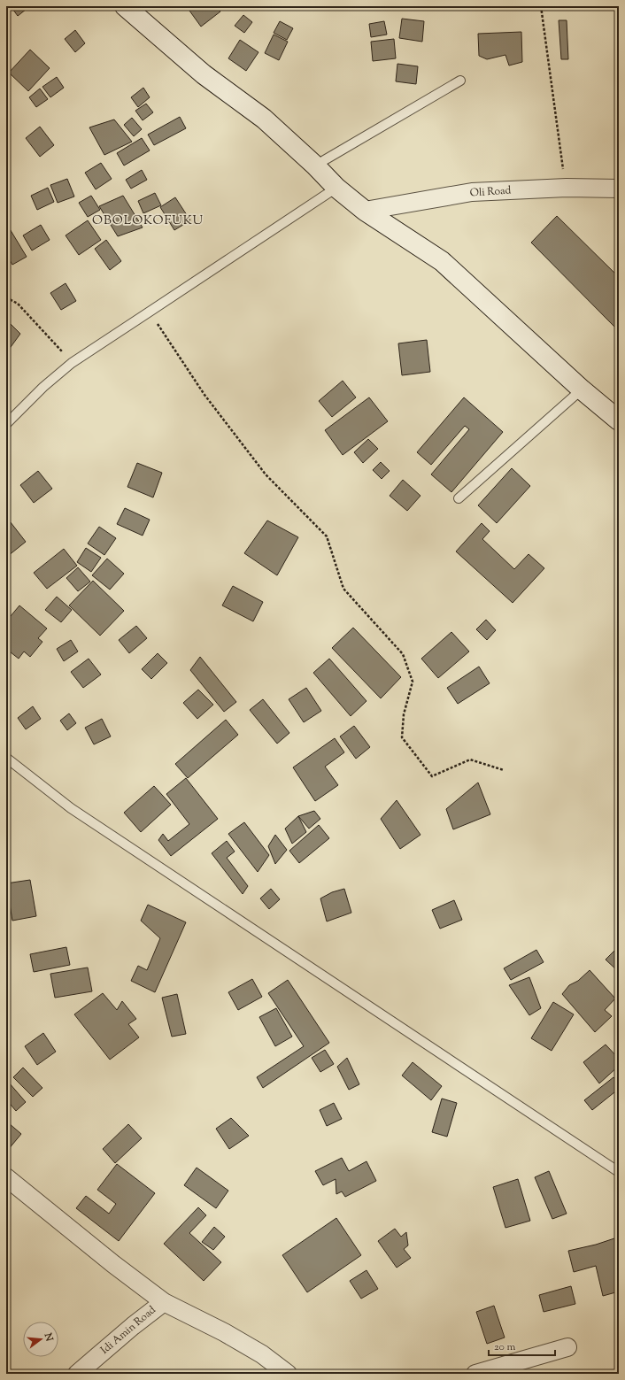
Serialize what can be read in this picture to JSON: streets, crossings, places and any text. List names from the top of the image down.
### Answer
{
  "streets": {
    "street": ["Oli Road", "Idi Amin Road"]
  },
  "districts": ["OBOLOKOFUKU"],
  "scale_bar": "20 m",
  "north": "right"
}
